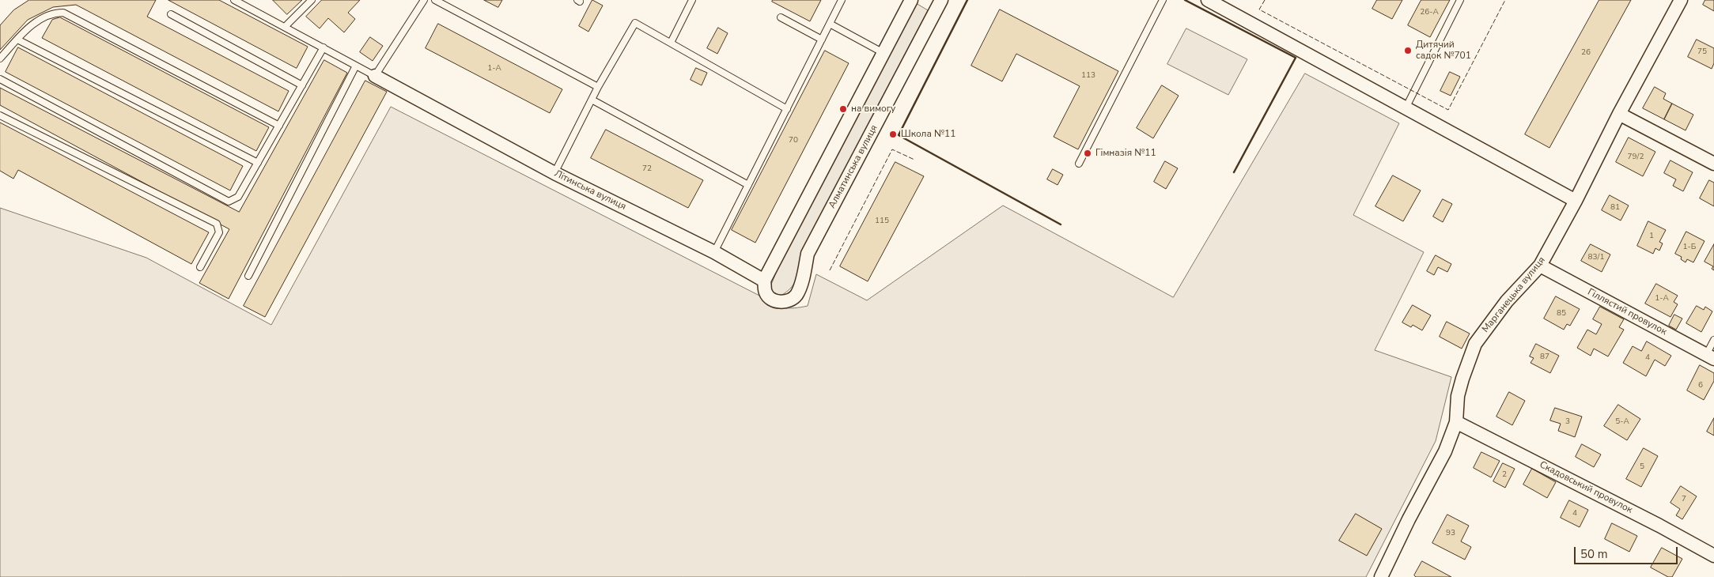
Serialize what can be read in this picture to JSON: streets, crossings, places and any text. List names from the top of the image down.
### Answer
{
  "streets": {
    "street": [
      "Алматинська вулиця",
      "Літинська вулиця",
      "Марганецька вулиця",
      "Гіллястий провулок",
      "Скадовський провулок"
    ]
  },
  "crossings": [
    ["Алматинська вулиця", "Літинська вулиця"],
    ["Марганецька вулиця", "Гіллястий провулок"],
    ["Марганецька вулиця", "Скадовський провулок"]
  ],
  "places": [
    "Дитячий садок №701",
    "на вимогу",
    "Школа №11",
    "Гімназія №11"
  ],
  "house_numbers": [
    "26-А",
    "75",
    "26",
    "1-А",
    "113",
    "70",
    "79/2",
    "72",
    "81",
    "115",
    "1",
    "1-Б",
    "83/1",
    "1-А",
    "85",
    "87",
    "4",
    "6",
    "3",
    "5-А",
    "5",
    "2",
    "7",
    "4",
    "93"
  ],
  "scale_bar": "50 m"
}
